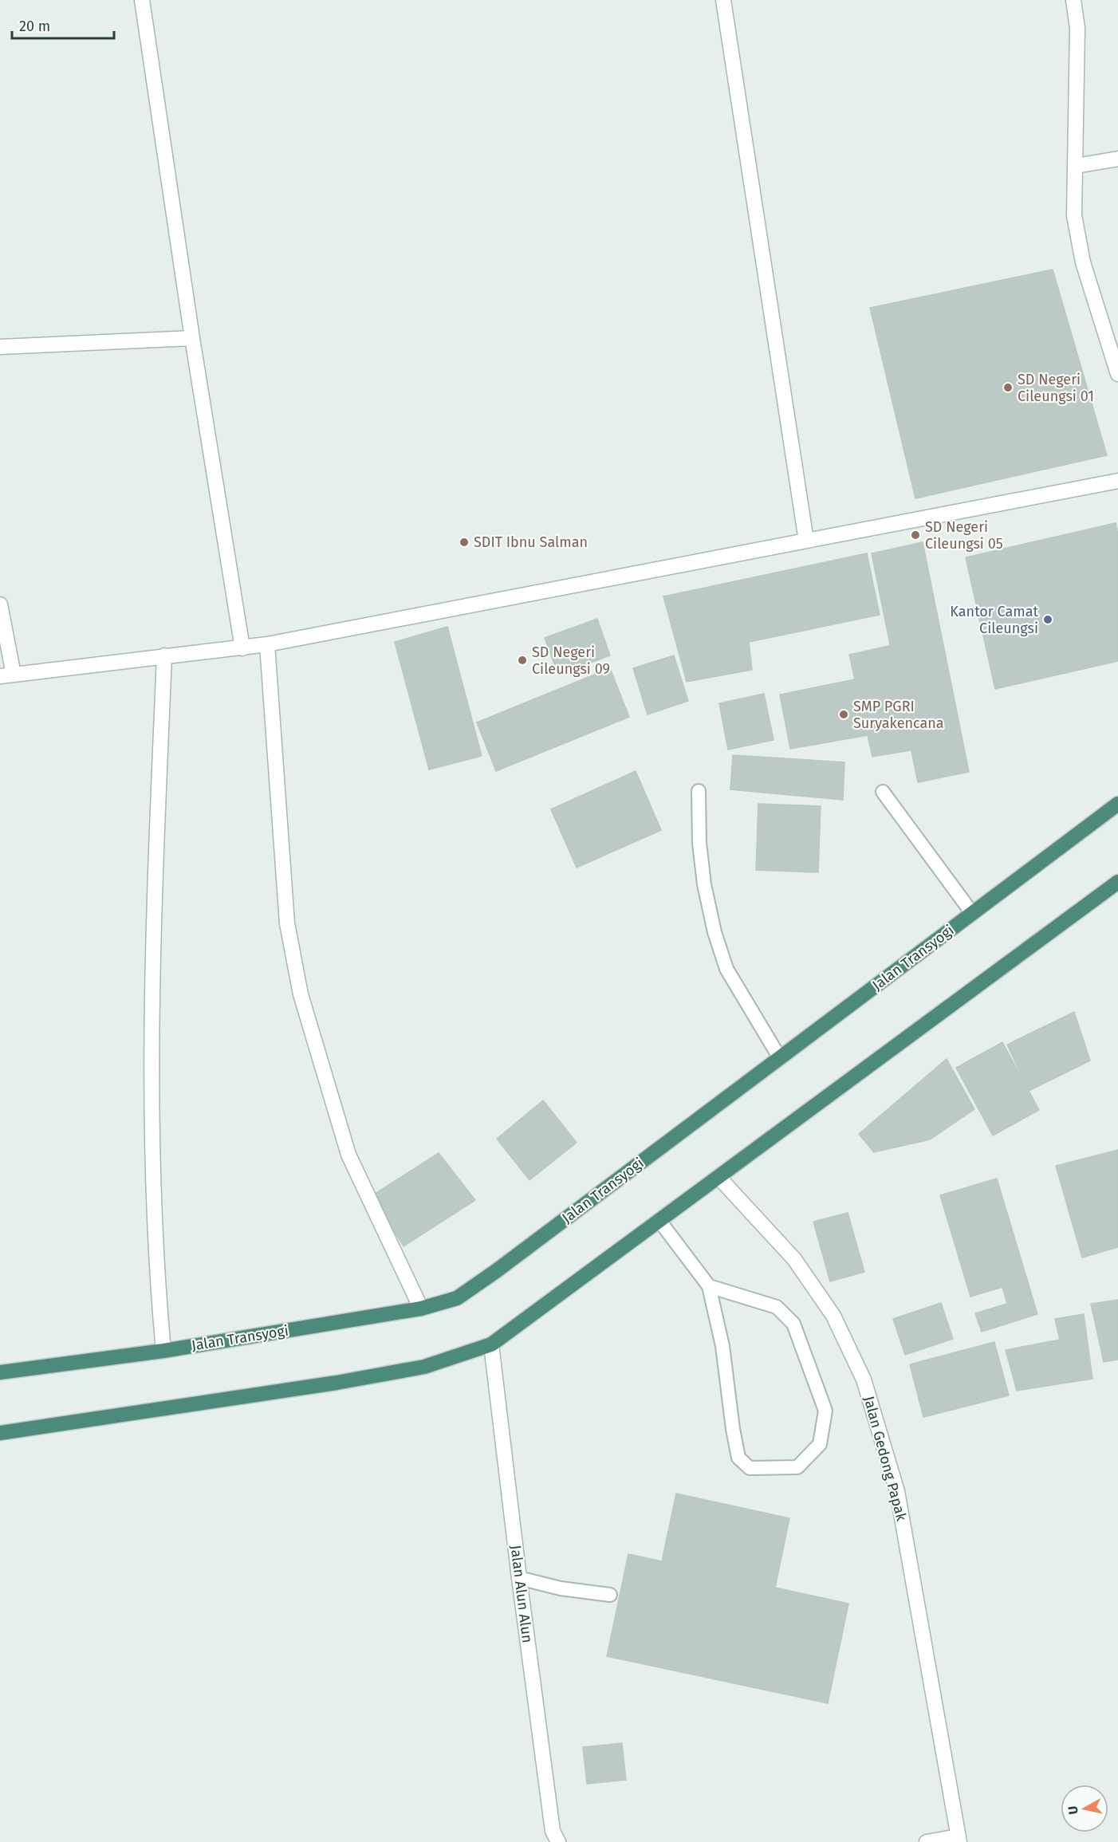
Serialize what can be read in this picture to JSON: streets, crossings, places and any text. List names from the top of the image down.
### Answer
{
  "streets": {
    "highway": ["Jalan Transyogi"],
    "street": ["Jalan Gedong Papak", "Jalan Alun Alun"]
  },
  "places": [
    "SD Negeri Cileungsi 01",
    "SD Negeri Cileungsi 05",
    "SDIT Ibnu Salman",
    "Kantor Camat Cileungsi",
    "SD Negeri Cileungsi 09",
    "SMP PGRI Suryakencana"
  ],
  "scale_bar": "20 m",
  "north": "left"
}
